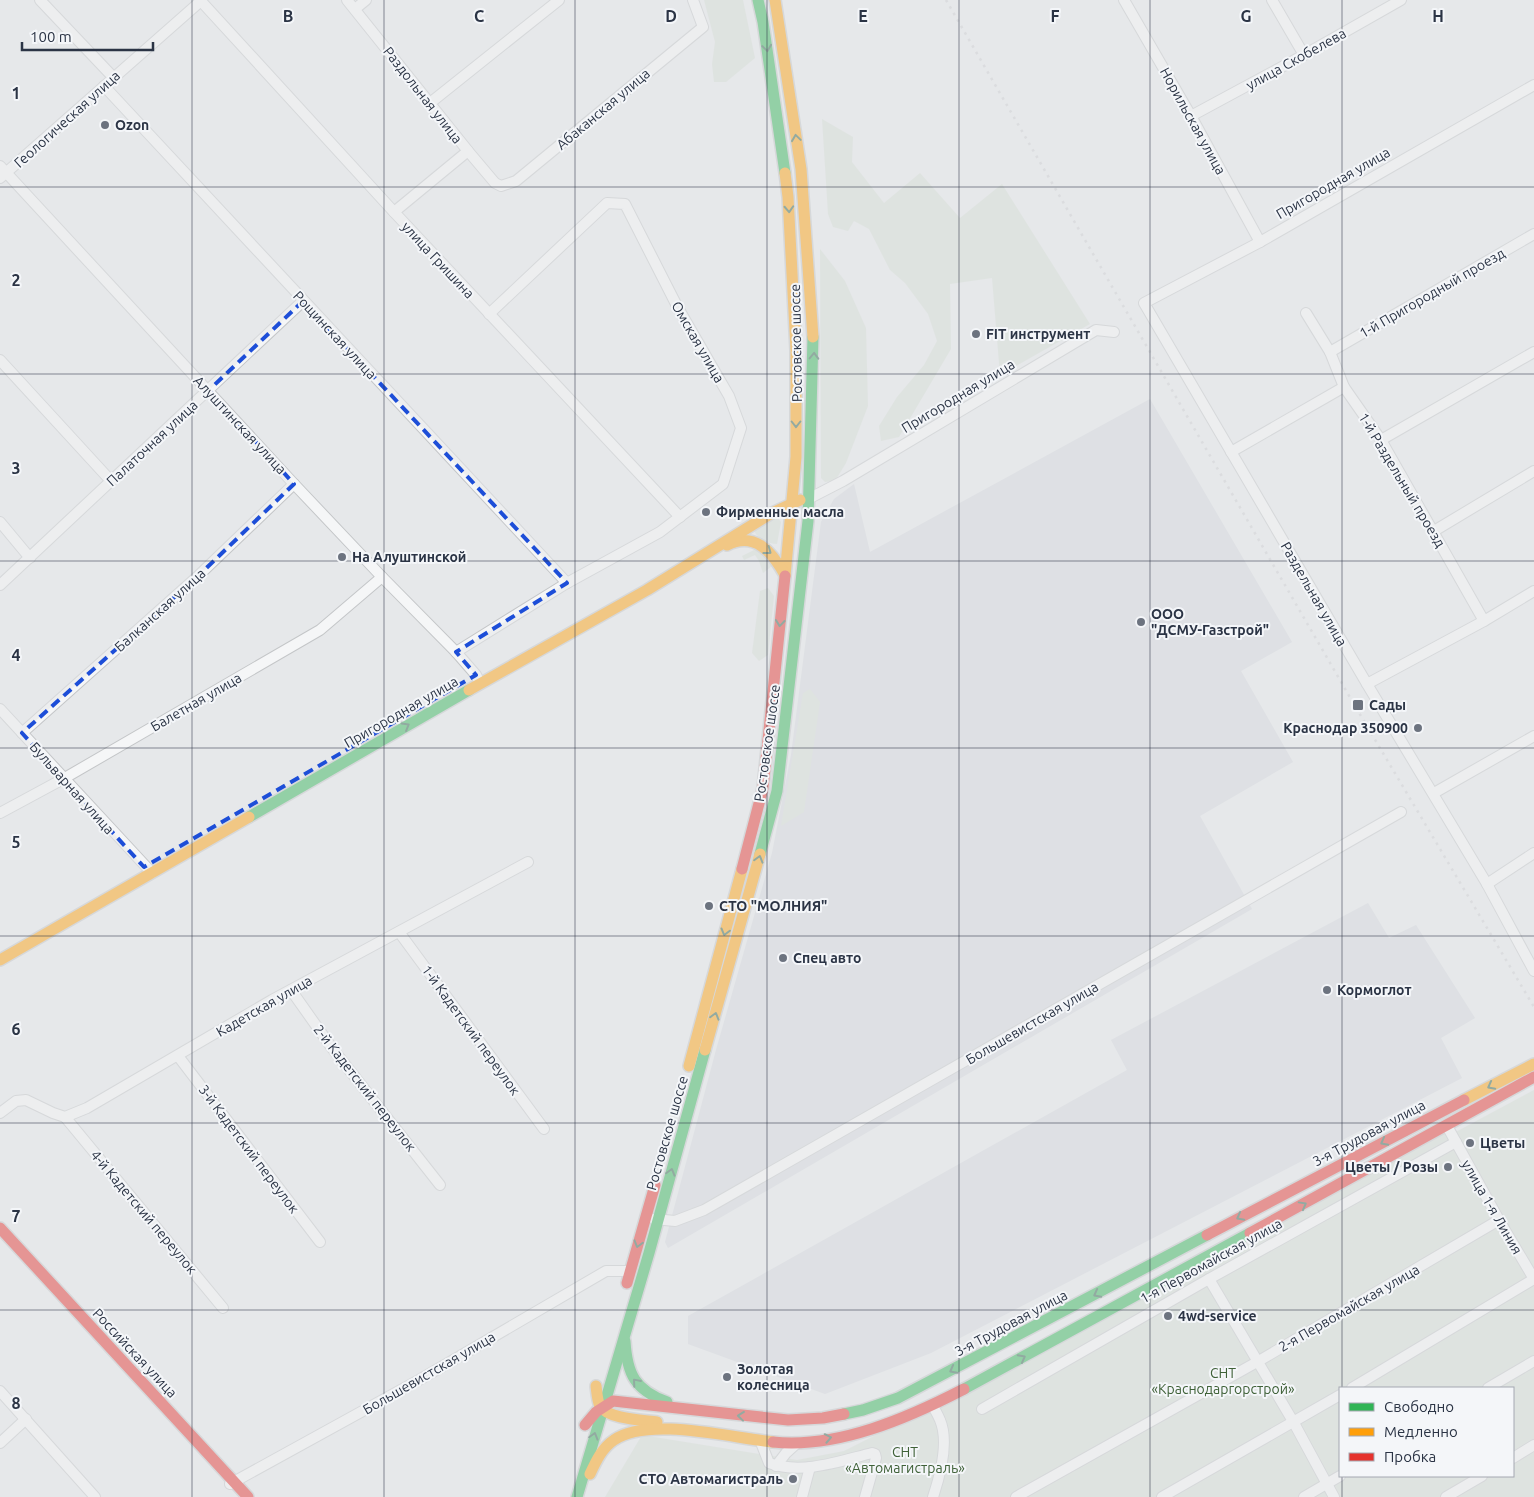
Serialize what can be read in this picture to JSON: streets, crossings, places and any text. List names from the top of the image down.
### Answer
{
  "streets": {
    "main road": [
      "Пригородная улица",
      "Ростовское шоссе",
      "3-я Трудовая улица",
      "1-я Первомайская улица",
      "Российская улица"
    ],
    "street": [
      "улица Скобелева",
      "Раздольная улица",
      "Абаканская улица",
      "Геологическая улица",
      "Норильская улица",
      "улица Гришина",
      "1-й Пригородный проезд",
      "Рощинская улица",
      "Омская улица",
      "Алуштинская улица",
      "Палаточная улица",
      "1-й Раздельный проезд",
      "Раздельная улица",
      "Балканская улица",
      "Балетная улица",
      "Бульварная улица",
      "Кадетская улица",
      "Большевистская улица",
      "1-й Кадетский переулок",
      "2-й Кадетский переулок",
      "3-й Кадетский переулок",
      "улица 1-я Линия",
      "4-й Кадетский переулок",
      "2-я Первомайская улица"
    ]
  },
  "crossings": [
    ["улица Скобелева", "Норильская улица"],
    ["Раздольная улица", "Абаканская улица"],
    ["Геологическая улица", "улица Гришина"],
    ["Геологическая улица", "Рощинская улица"],
    ["Геологическая улица", "Алуштинская улица"],
    ["Норильская улица", "Пригородная улица"],
    ["Пригородная улица", "улица Гришина"],
    ["Пригородная улица", "Рощинская улица"],
    ["Пригородная улица", "Омская улица"],
    ["Пригородная улица", "Ростовское шоссе"],
    ["Пригородная улица", "Алуштинская улица"],
    ["Пригородная улица", "Раздельная улица"],
    ["Пригородная улица", "Бульварная улица"],
    ["улица Гришина", "Омская улица"],
    ["1-й Пригородный проезд", "1-й Раздельный проезд"],
    ["Рощинская улица", "Палаточная улица"],
    ["Ростовское шоссе", "Большевистская улица"],
    ["Ростовское шоссе", "3-я Трудовая улица"],
    ["Алуштинская улица", "Палаточная улица"],
    ["Алуштинская улица", "Балканская улица"],
    ["Алуштинская улица", "Балетная улица"],
    ["Балканская улица", "Бульварная улица"],
    ["Балетная улица", "Бульварная улица"],
    ["Кадетская улица", "1-й Кадетский переулок"],
    ["Кадетская улица", "2-й Кадетский переулок"],
    ["Кадетская улица", "3-й Кадетский переулок"],
    ["Кадетская улица", "4-й Кадетский переулок"],
    ["Большевистская улица", "Российская улица"],
    ["улица 1-я Линия", "1-я Первомайская улица"],
    ["улица 1-я Линия", "2-я Первомайская улица"]
  ],
  "parks": ["СНТ «Краснодаргорстрой»", "СНТ «Автомагистраль»"],
  "places": {
    "other": [
      "Ozon",
      "FIT инструмент",
      "Фирменные масла",
      "На Алуштинской",
      "ООО \"ДСМУ-Газстрой\"",
      "Краснодар 350900",
      "СТО \"МОЛНИЯ\"",
      "Спец авто",
      "Кормоглот",
      "Цветы",
      "Цветы / Розы",
      "4wd-service",
      "Золотая колесница",
      "СТО Автомагистраль"
    ],
    "transit": ["Сады"]
  },
  "legend": ["Свободно", "Медленно", "Пробка"],
  "scale_bar": "100 m",
  "grid": {
    "columns": [
      "B",
      "C",
      "D",
      "E",
      "F",
      "G",
      "H"
    ],
    "rows": [
      "1",
      "2",
      "3",
      "4",
      "5",
      "6",
      "7",
      "8"
    ]
  }
}
